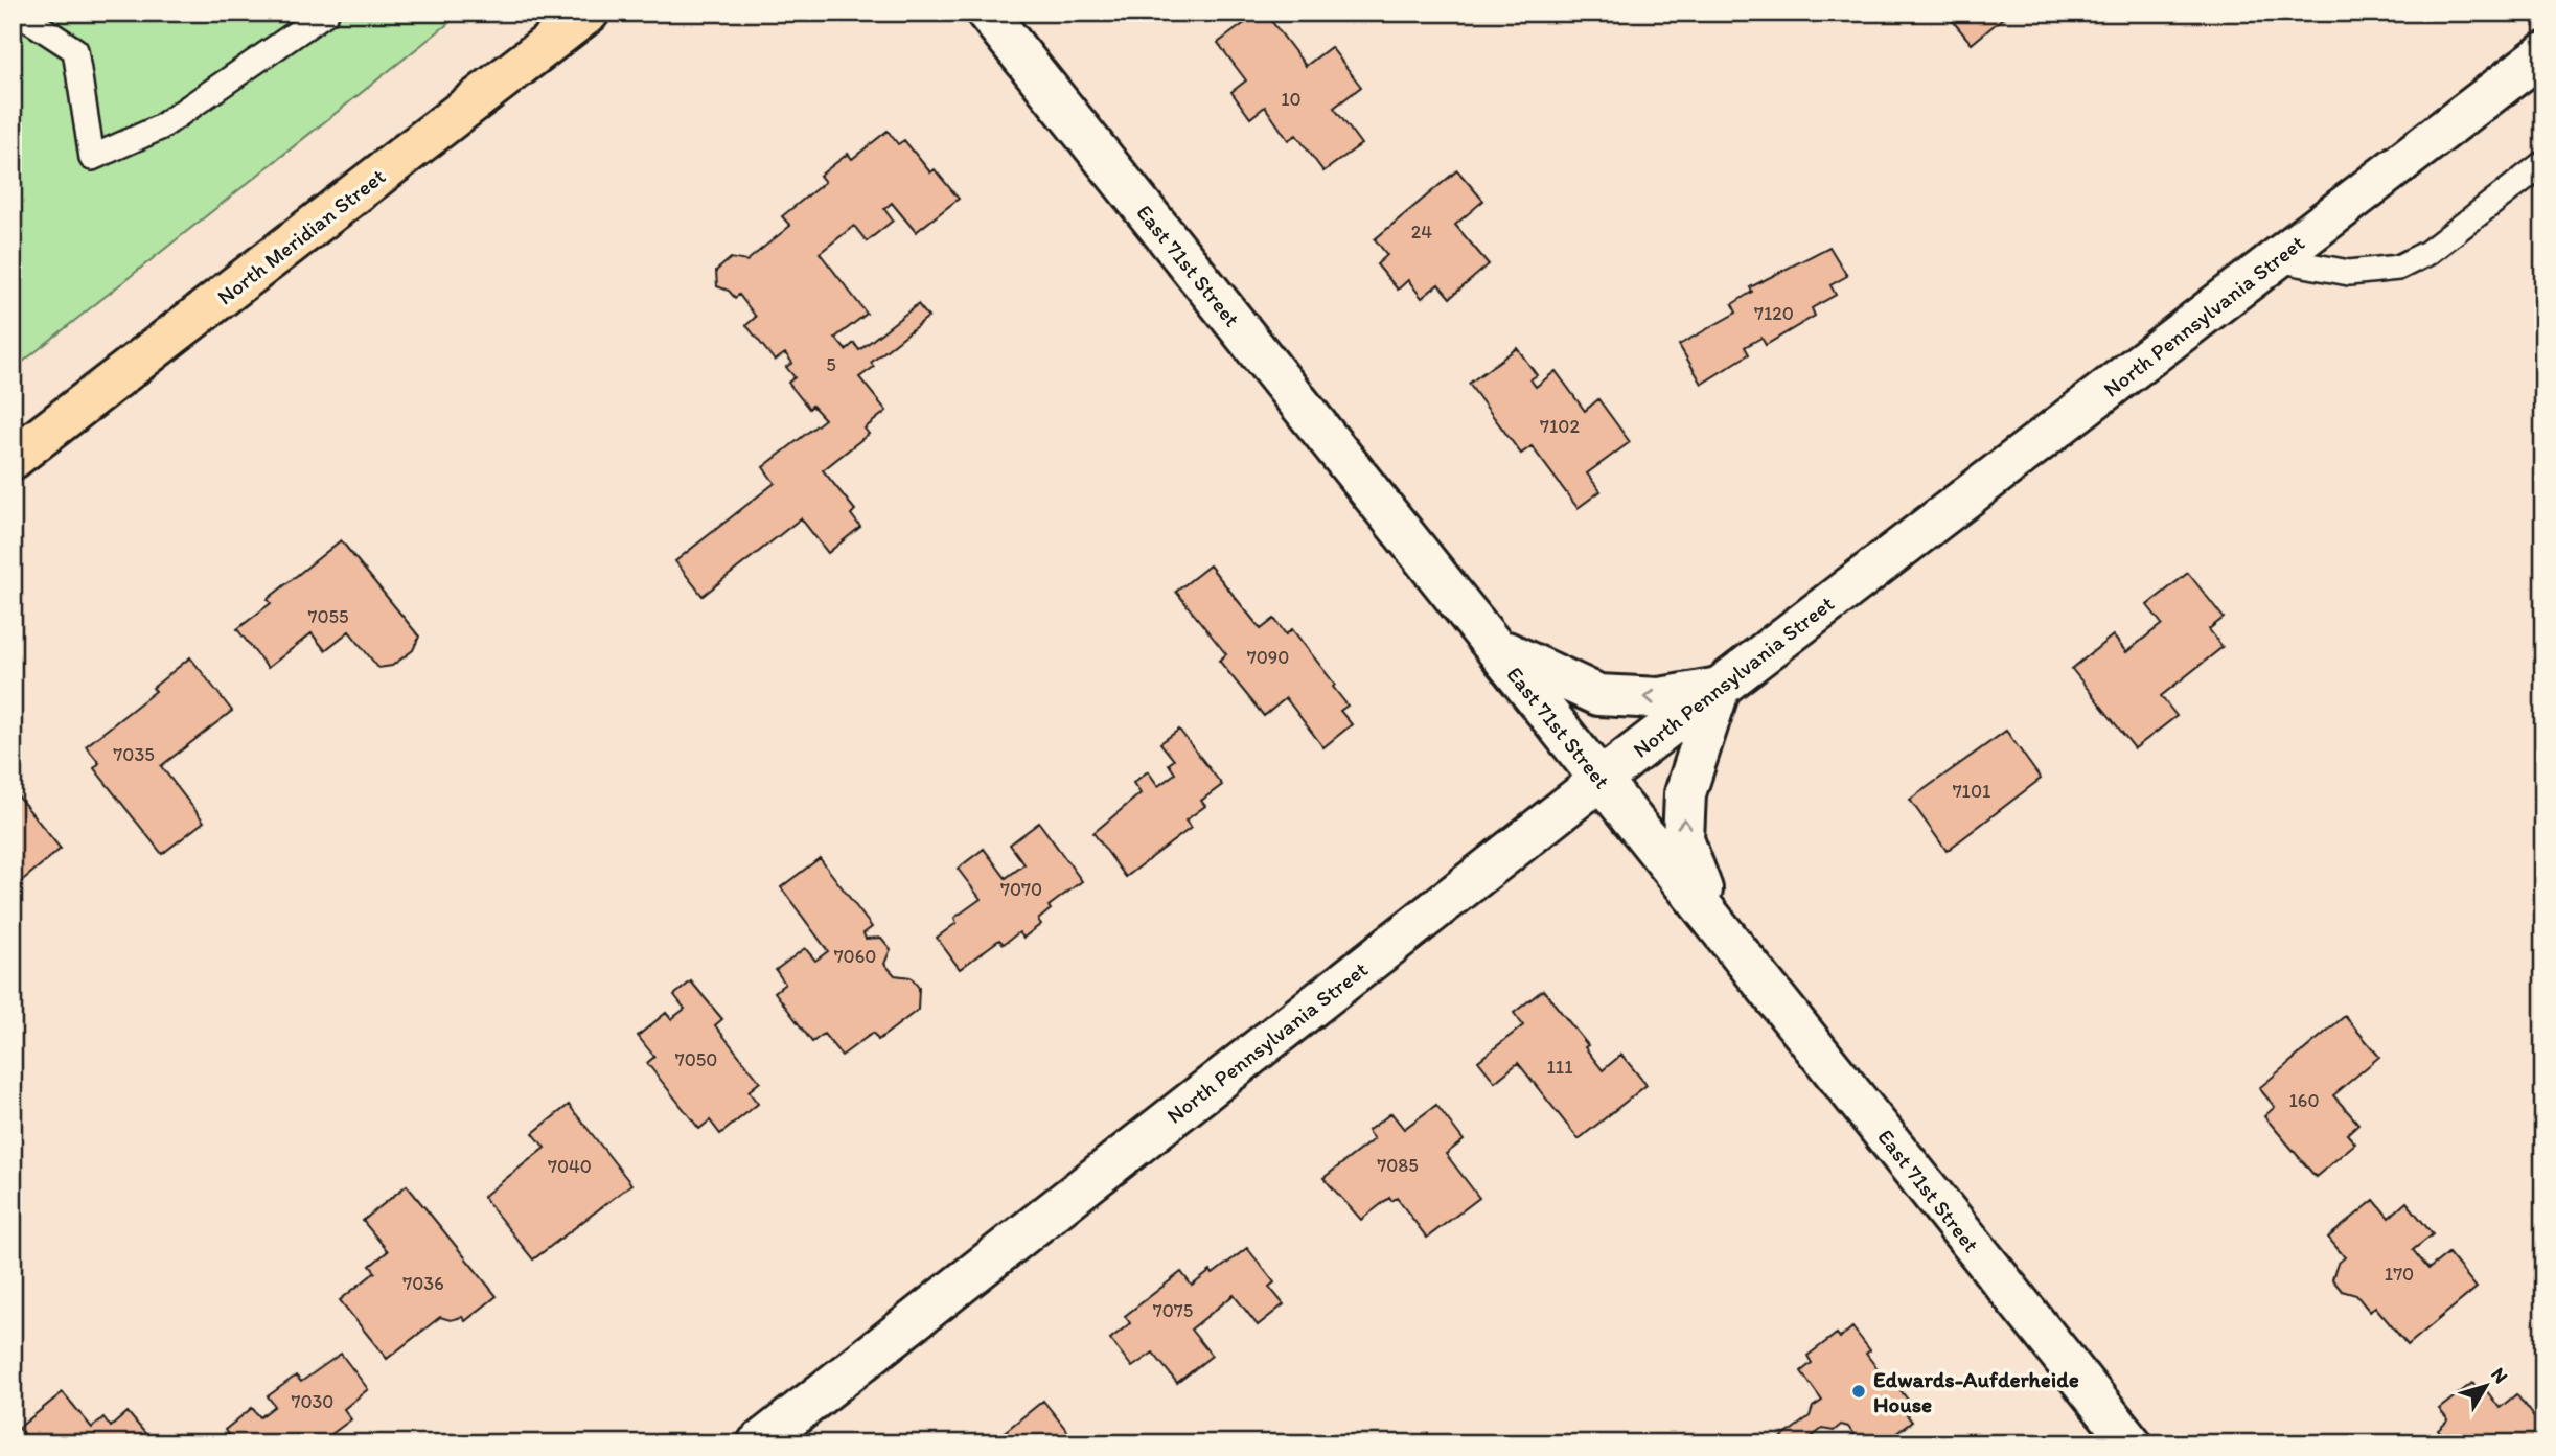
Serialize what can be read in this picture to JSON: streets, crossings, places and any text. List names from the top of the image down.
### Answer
{
  "streets": {
    "main road": ["North Meridian Street", "East 71st Street", "North Pennsylvania Street"]
  },
  "crossings": [
    ["East 71st Street", "North Pennsylvania Street"]
  ],
  "places": ["Edwards-Aufderheide House"],
  "house_numbers": [
    "10",
    "24",
    "7120",
    "5",
    "7102",
    "7055",
    "7090",
    "7035",
    "7101",
    "7070",
    "7060",
    "7050",
    "111",
    "160",
    "7085",
    "7040",
    "170",
    "7036",
    "7075",
    "7030"
  ],
  "north": "top right"
}
